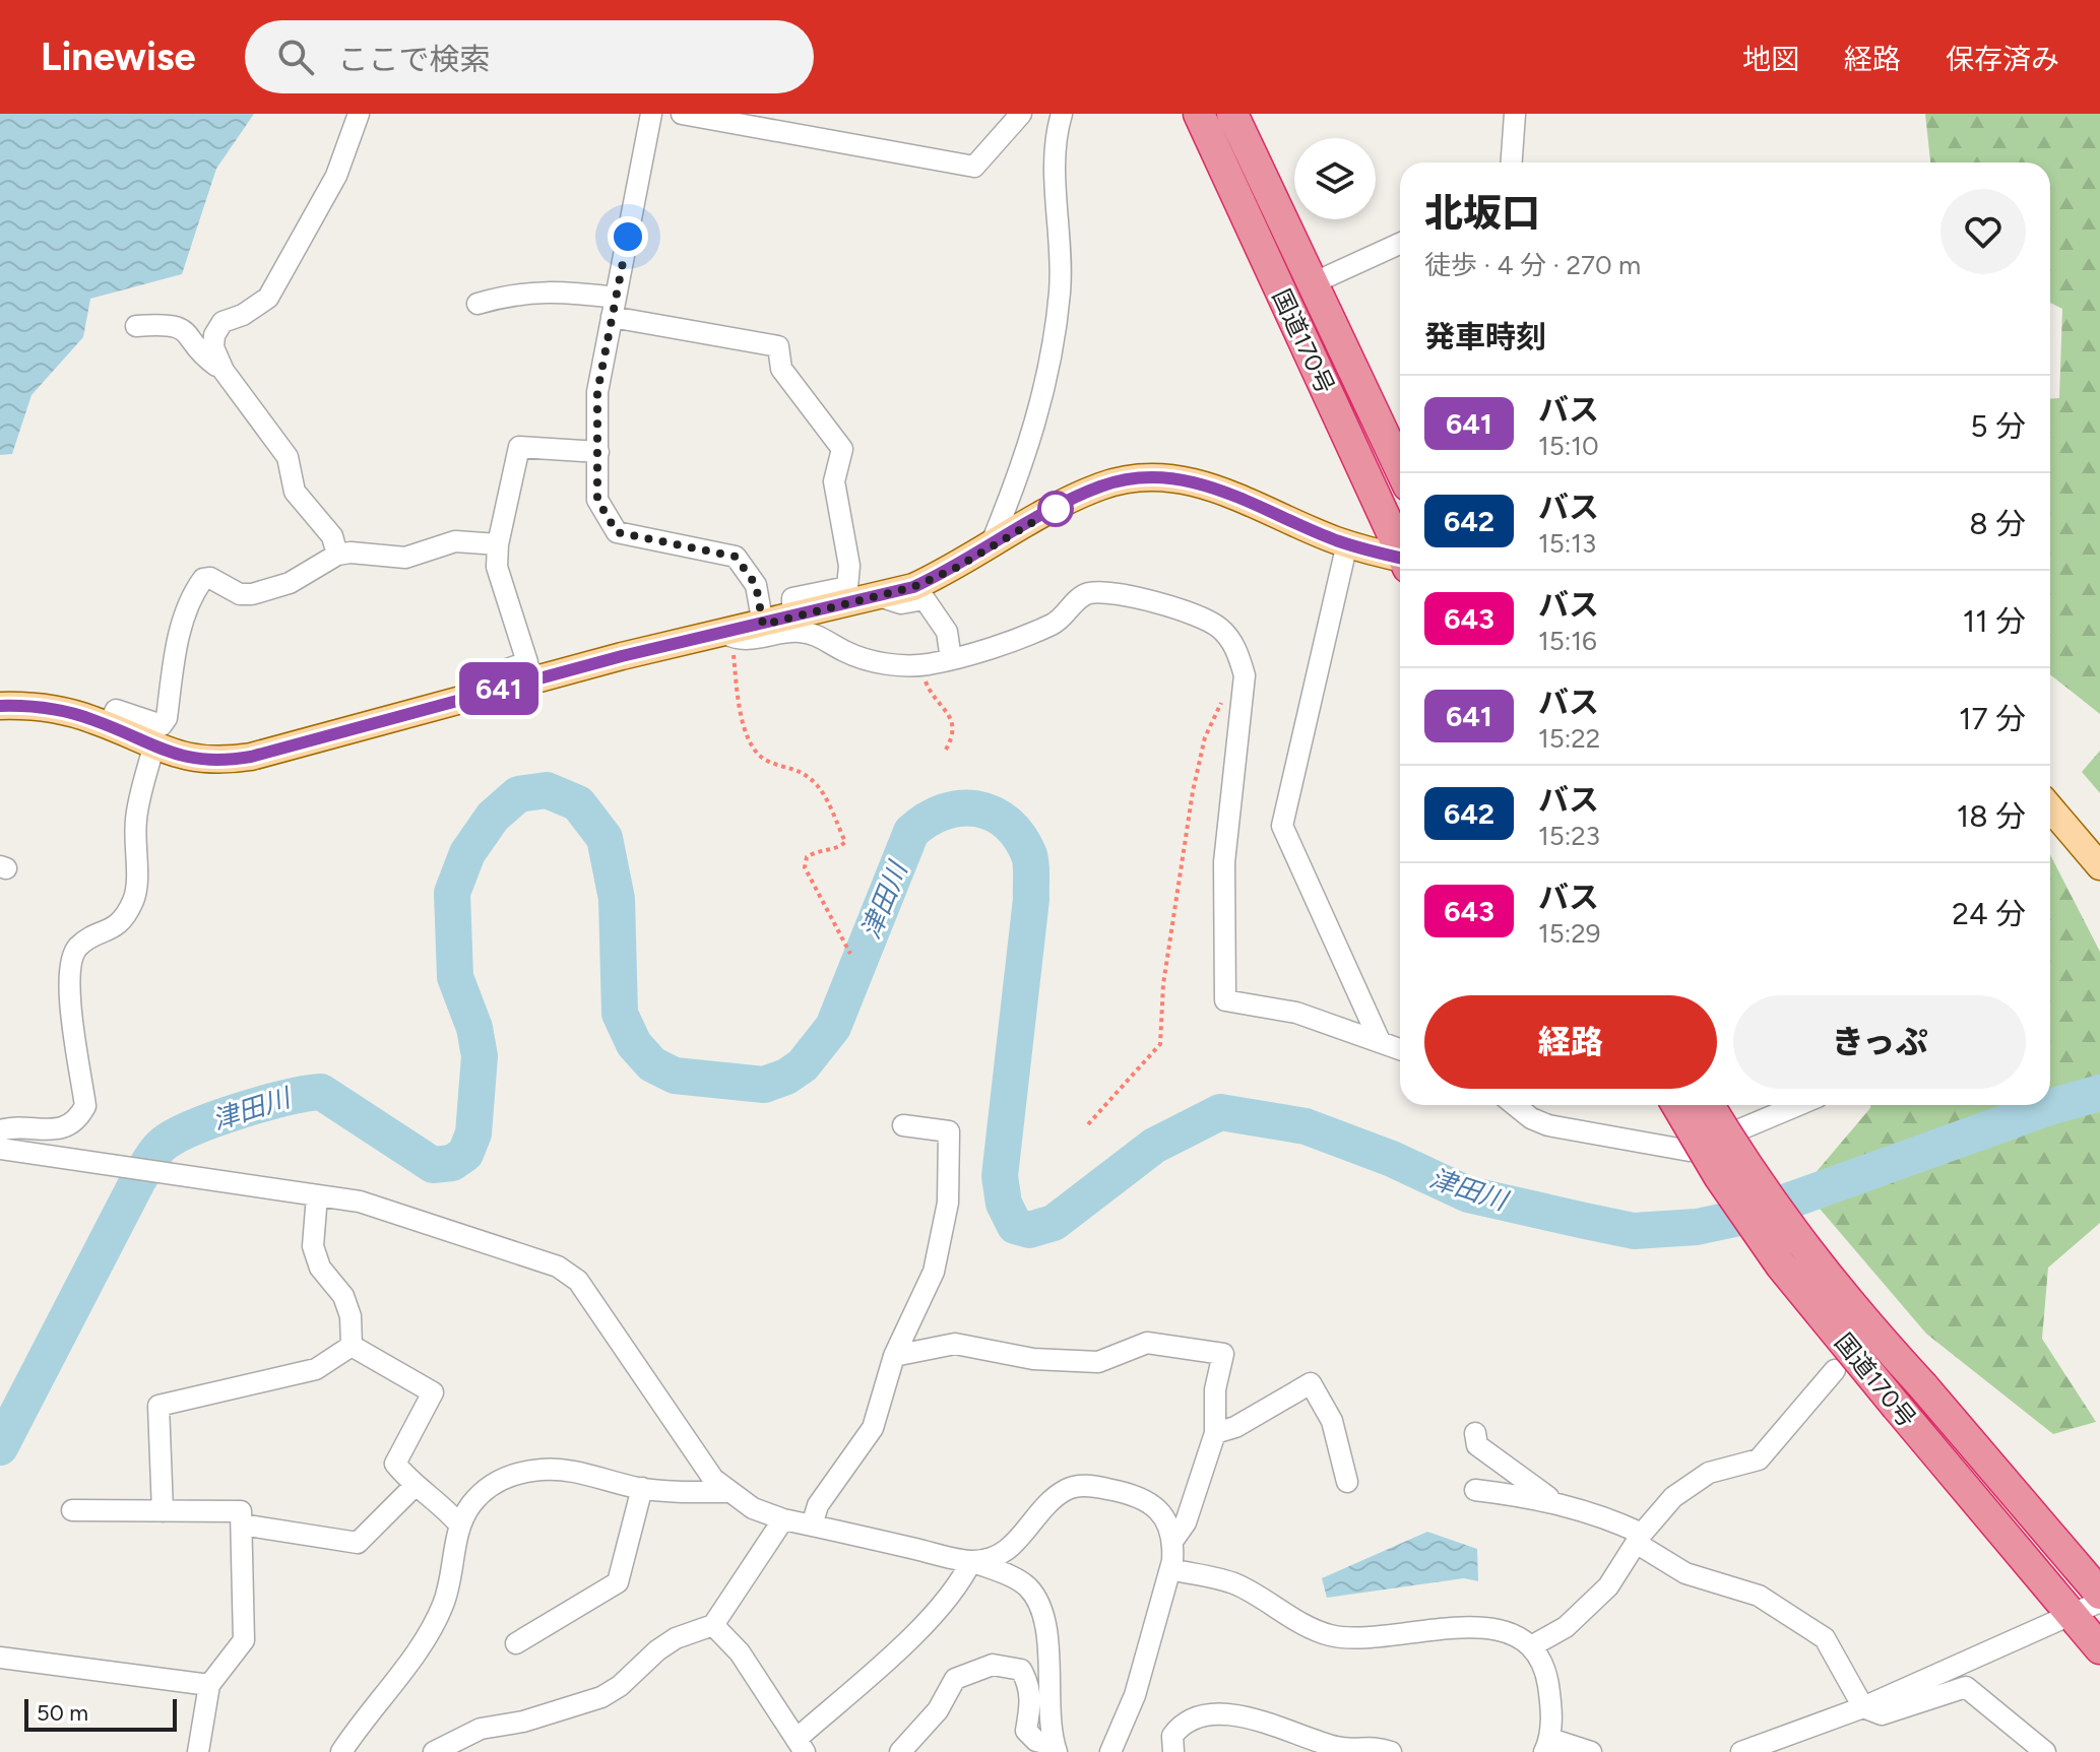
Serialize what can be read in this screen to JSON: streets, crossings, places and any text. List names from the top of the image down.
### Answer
{
  "streets": {
    "highway": ["国道170号"]
  },
  "water": ["津田川"],
  "lines": ["bus line 641"],
  "scale_bar": "50 m",
  "page": {
    "header": "Linewise",
    "search": "ここで検索",
    "nav": ["地図", "経路", "保存済み"],
    "on_map": "641",
    "heading": [
      ["北坂口", "徒歩 · 4 分 · 270 m"],
      "発車時刻"
    ],
    "list": [
      {
        "mark": "641",
        "name": "バス",
        "note": "15:10",
        "value": "5 分"
      },
      {
        "mark": "642",
        "name": "バス",
        "note": "15:13",
        "value": "8 分"
      },
      {
        "mark": "643",
        "name": "バス",
        "note": "15:16",
        "value": "11 分"
      },
      {
        "mark": "641",
        "name": "バス",
        "note": "15:22",
        "value": "17 分"
      },
      {
        "mark": "642",
        "name": "バス",
        "note": "15:23",
        "value": "18 分"
      },
      {
        "mark": "643",
        "name": "バス",
        "note": "15:29",
        "value": "24 分"
      }
    ],
    "buttons": ["経路", "きっぷ"],
    "scale": "50 m"
  }
}
